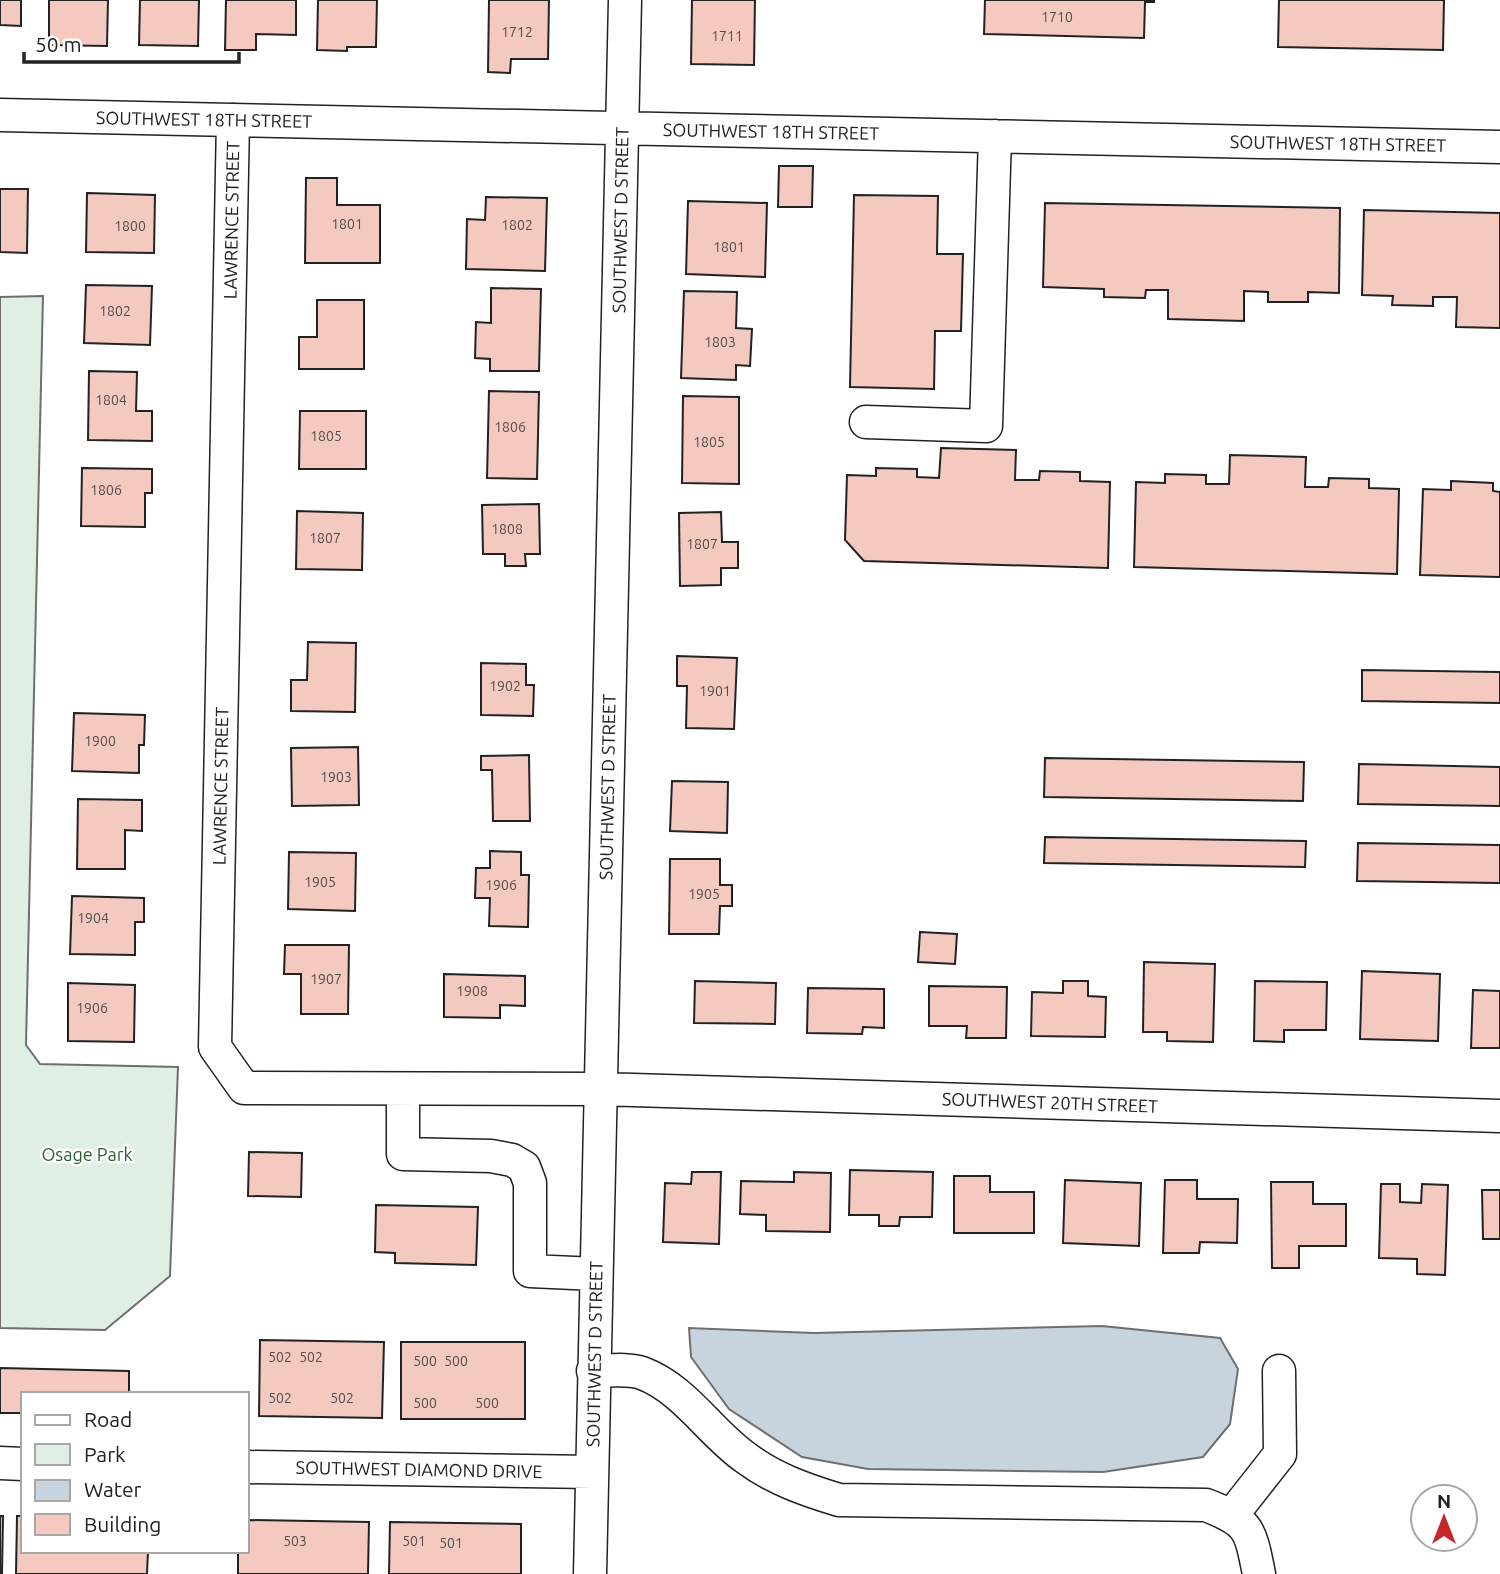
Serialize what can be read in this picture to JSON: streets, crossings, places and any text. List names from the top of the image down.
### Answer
{
  "streets": {
    "street": [
      "SOUTHWEST 18TH STREET",
      "LAWRENCE STREET",
      "SOUTHWEST D STREET",
      "SOUTHWEST 20TH STREET",
      "SOUTHWEST DIAMOND DRIVE"
    ]
  },
  "crossings": [
    ["SOUTHWEST 18TH STREET", "LAWRENCE STREET"],
    ["SOUTHWEST 18TH STREET", "SOUTHWEST D STREET"],
    ["LAWRENCE STREET", "SOUTHWEST D STREET"],
    ["LAWRENCE STREET", "SOUTHWEST 20TH STREET"],
    ["SOUTHWEST D STREET", "SOUTHWEST 20TH STREET"],
    ["SOUTHWEST D STREET", "SOUTHWEST DIAMOND DRIVE"]
  ],
  "parks": ["Osage Park"],
  "house_numbers": [
    "1710",
    "1712",
    "1711",
    "1801",
    "1802",
    "1800",
    "1801",
    "1802",
    "1803",
    "1804",
    "1806",
    "1805",
    "1805",
    "1806",
    "1808",
    "1807",
    "1807",
    "1902",
    "1901",
    "1900",
    "1903",
    "1905",
    "1906",
    "1905",
    "1904",
    "1907",
    "1908",
    "1906",
    "502",
    "502",
    "500",
    "500",
    "502",
    "502",
    "500",
    "500",
    "503",
    "501",
    "501"
  ],
  "legend": [
    "Road",
    "Park",
    "Water",
    "Building"
  ],
  "scale_bar": "50 m",
  "north": "top"
}
